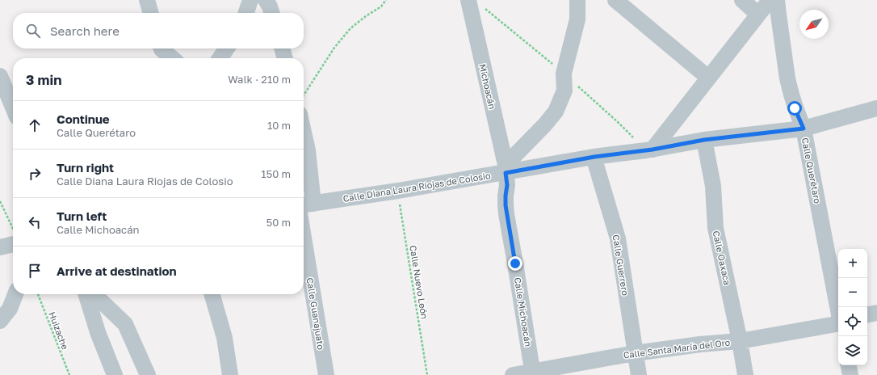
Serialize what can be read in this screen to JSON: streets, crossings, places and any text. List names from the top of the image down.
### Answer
{
  "streets": {
    "street": [
      "Michoacán",
      "Calle Querétaro",
      "Calle Diana Laura Riojas de Colosio",
      "Calle Oaxaca",
      "Calle Guerrero",
      "Calle Michoacán",
      "Calle Guanajuato",
      "Calle Santa María del Oro"
    ],
    "path": ["Calle Nuevo León", "Huizache"]
  },
  "crossings": [
    ["Michoacán", "Calle Diana Laura Riojas de Colosio"],
    ["Michoacán", "Calle Michoacán"],
    ["Calle Querétaro", "Calle Diana Laura Riojas de Colosio"],
    ["Calle Diana Laura Riojas de Colosio", "Calle Oaxaca"],
    ["Calle Diana Laura Riojas de Colosio", "Calle Guerrero"],
    ["Calle Diana Laura Riojas de Colosio", "Calle Nuevo León"],
    ["Calle Diana Laura Riojas de Colosio", "Calle Michoacán"],
    ["Calle Oaxaca", "Calle Santa María del Oro"],
    ["Calle Guerrero", "Calle Santa María del Oro"],
    ["Calle Michoacán", "Calle Santa María del Oro"]
  ],
  "north": "bottom left",
  "page": {
    "search": "Search here",
    "heading": ["3 min", "Walk · 210 m"],
    "list": [
      ["Continue", "Calle Querétaro", "10 m"],
      ["Turn right", "Calle Diana Laura Riojas de Colosio", "150 m"],
      ["Turn left", "Calle Michoacán", "50 m"],
      "Arrive at destination"
    ],
    "map_buttons": ["+", "−"]
  }
}
